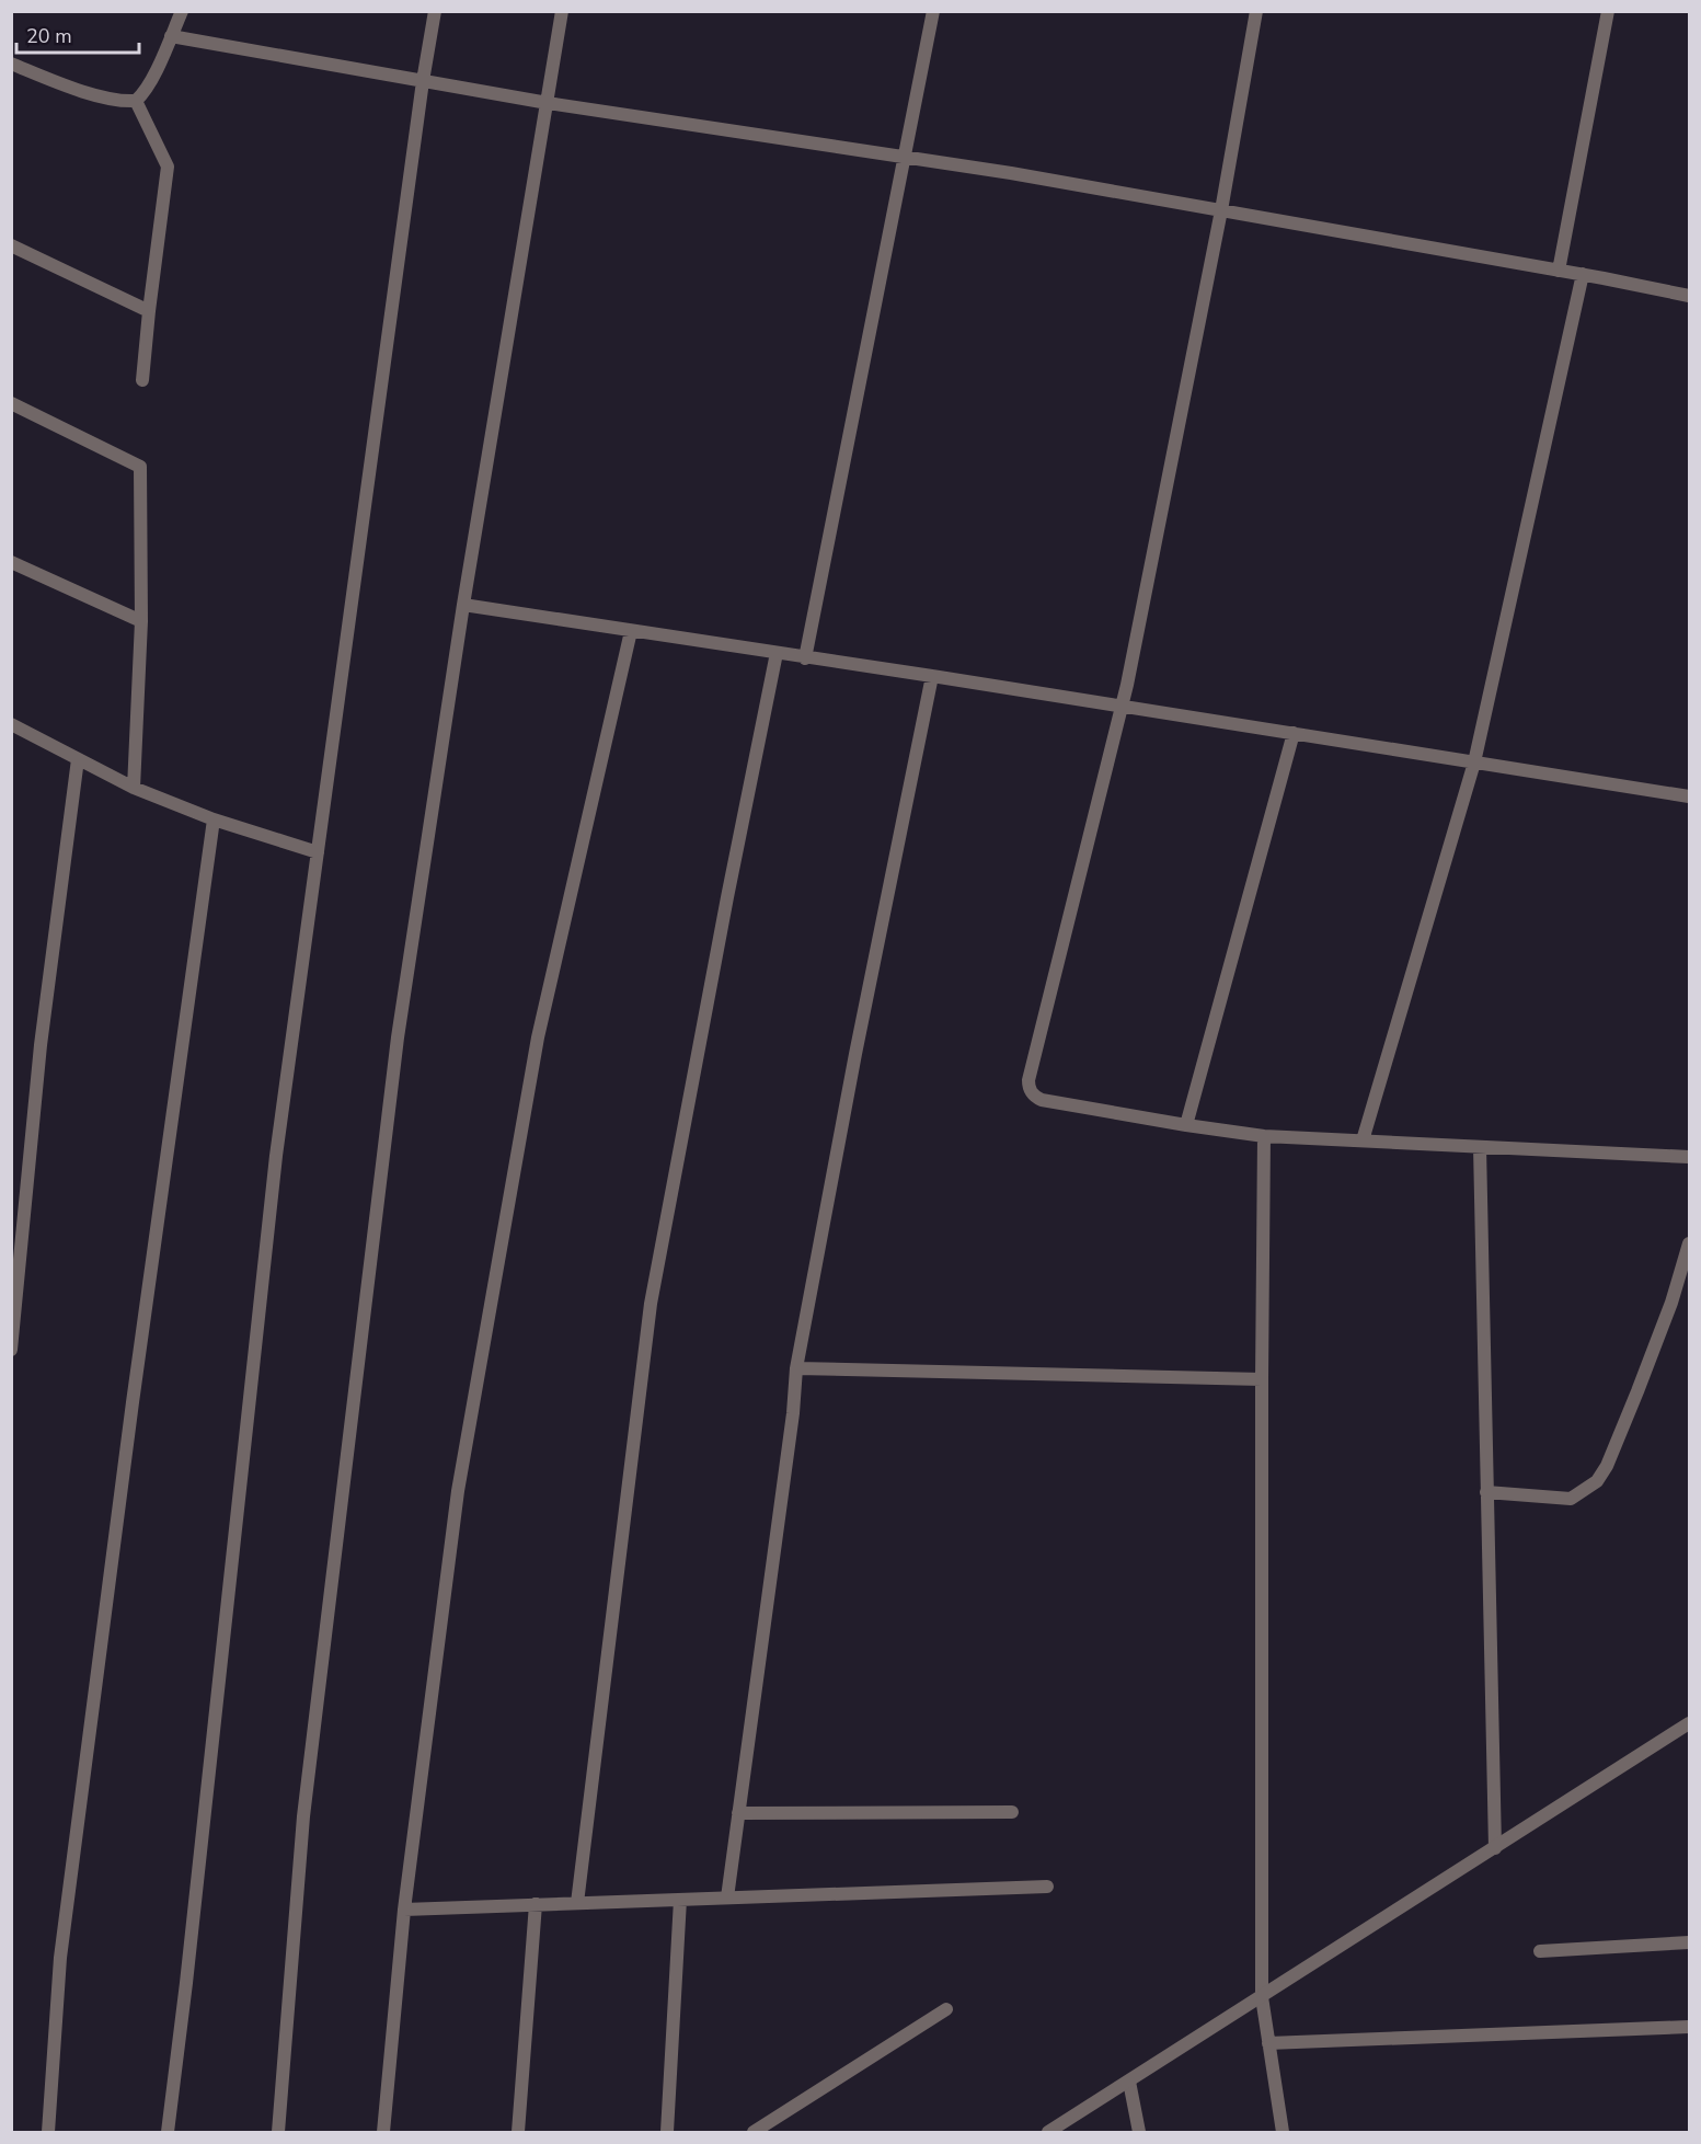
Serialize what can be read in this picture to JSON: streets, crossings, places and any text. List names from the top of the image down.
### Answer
{
  "scale_bar": "20 m"
}
